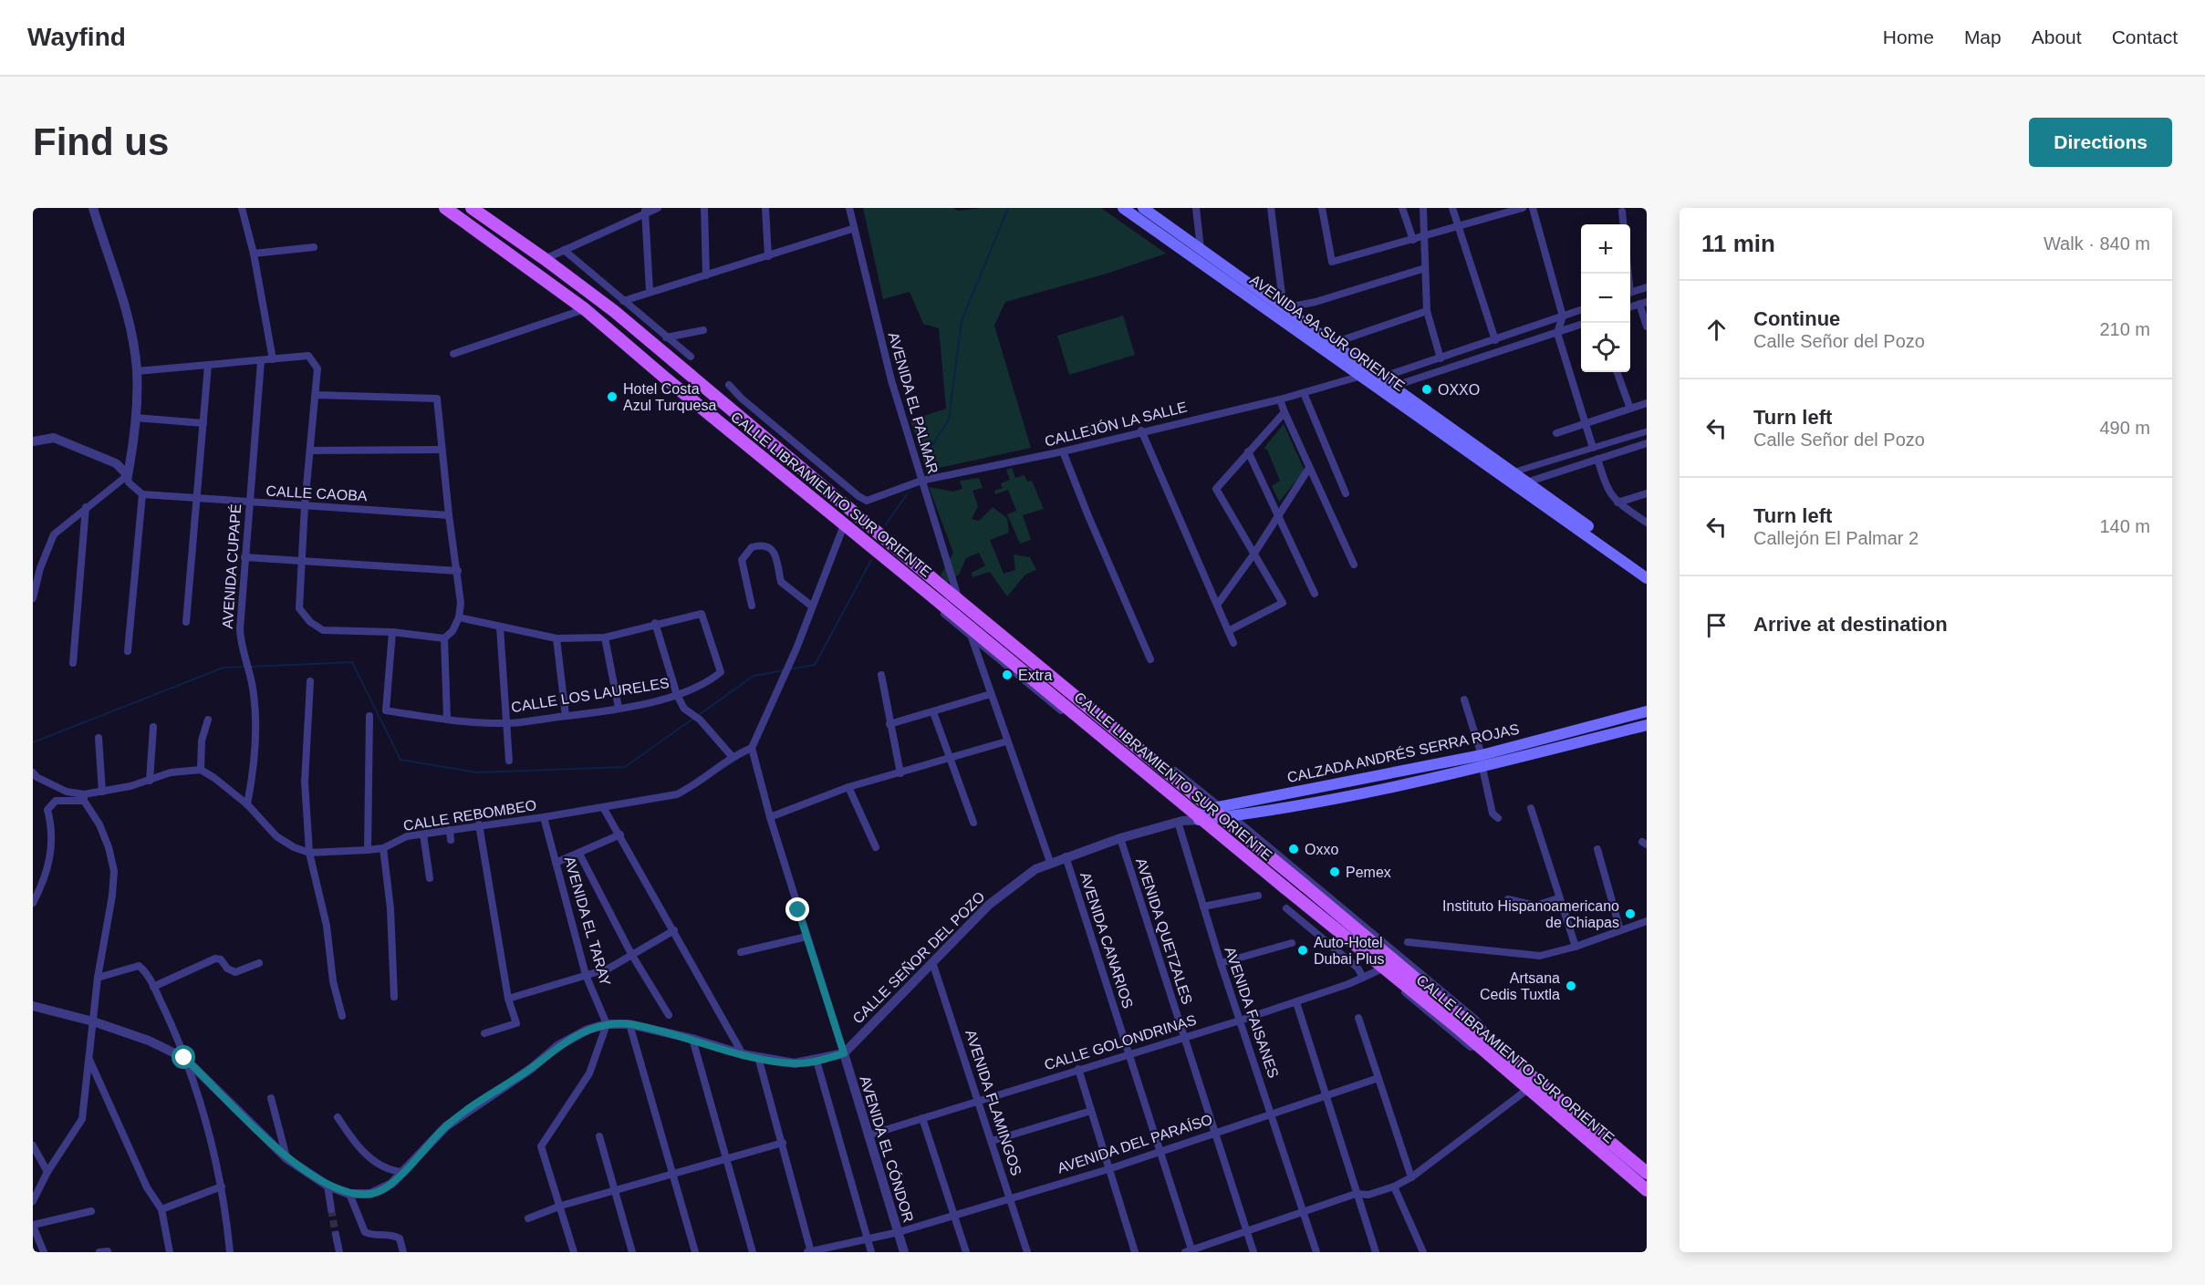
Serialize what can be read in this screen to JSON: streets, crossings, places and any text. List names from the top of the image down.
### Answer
{
  "streets": {
    "main road": ["AVENIDA 9A SUR ORIENTE", "CALLE LIBRAMIENTO SUR ORIENTE", "CALZADA ANDRÉS SERRA ROJAS"],
    "street": [
      "AVENIDA EL PALMAR",
      "CALLEJÓN LA SALLE",
      "CALLE CAOBA",
      "AVENIDA CUPAPÉ",
      "CALLE LOS LAURELES",
      "CALLE REBOMBEO",
      "AVENIDA EL TARAY",
      "AVENIDA QUETZALES",
      "AVENIDA CANARIOS",
      "CALLE SEÑOR DEL POZO",
      "AVENIDA FAISANES",
      "CALLE GOLONDRINAS",
      "AVENIDA FLAMINGOS",
      "AVENIDA DEL PARAÍSO",
      "AVENIDA EL CÓNDOR"
    ]
  },
  "crossings": [
    ["AVENIDA 9A SUR ORIENTE", "CALLEJÓN LA SALLE"],
    ["AVENIDA EL PALMAR", "CALLEJÓN LA SALLE"],
    ["AVENIDA EL PALMAR", "CALLE LIBRAMIENTO SUR ORIENTE"],
    ["CALLE CAOBA", "AVENIDA CUPAPÉ"],
    ["AVENIDA CUPAPÉ", "CALLE REBOMBEO"],
    ["CALZADA ANDRÉS SERRA ROJAS", "CALLE SEÑOR DEL POZO"],
    ["CALZADA ANDRÉS SERRA ROJAS", "AVENIDA FAISANES"],
    ["CALLE REBOMBEO", "AVENIDA EL TARAY"],
    ["AVENIDA QUETZALES", "CALLE SEÑOR DEL POZO"],
    ["AVENIDA QUETZALES", "CALLE GOLONDRINAS"],
    ["AVENIDA QUETZALES", "AVENIDA DEL PARAÍSO"],
    ["AVENIDA CANARIOS", "CALLE SEÑOR DEL POZO"],
    ["AVENIDA CANARIOS", "CALLE GOLONDRINAS"],
    ["AVENIDA CANARIOS", "AVENIDA DEL PARAÍSO"],
    ["CALLE SEÑOR DEL POZO", "AVENIDA FAISANES"],
    ["CALLE SEÑOR DEL POZO", "AVENIDA FLAMINGOS"],
    ["CALLE SEÑOR DEL POZO", "AVENIDA EL CÓNDOR"],
    ["AVENIDA FAISANES", "CALLE GOLONDRINAS"],
    ["AVENIDA FAISANES", "AVENIDA DEL PARAÍSO"],
    ["CALLE GOLONDRINAS", "AVENIDA FLAMINGOS"],
    ["CALLE GOLONDRINAS", "AVENIDA EL CÓNDOR"],
    ["AVENIDA FLAMINGOS", "AVENIDA DEL PARAÍSO"],
    ["AVENIDA DEL PARAÍSO", "AVENIDA EL CÓNDOR"]
  ],
  "places": [
    "OXXO",
    "Hotel Costa Azul Turquesa",
    "Extra",
    "Oxxo",
    "Pemex",
    "Instituto Hispanoamericano de Chiapas",
    "Auto-Hotel Dubai Plus",
    "Artsana Cedis Tuxtla"
  ],
  "page": {
    "header": "Wayfind",
    "nav": [
      "Home",
      "Map",
      "About",
      "Contact"
    ],
    "buttons": "Directions",
    "title": "Find us",
    "heading": ["11 min", "Walk · 840 m"],
    "map_buttons": ["+", "−"],
    "list": [
      ["Continue", "Calle Señor del Pozo", "210 m"],
      ["Turn left", "Calle Señor del Pozo", "490 m"],
      ["Turn left", "Callejón El Palmar 2", "140 m"],
      "Arrive at destination"
    ]
  }
}
